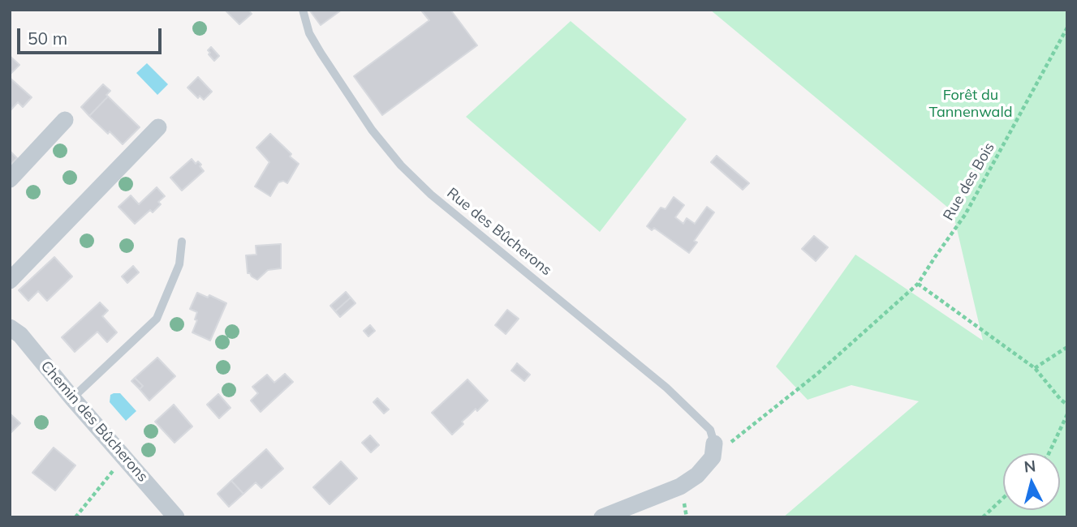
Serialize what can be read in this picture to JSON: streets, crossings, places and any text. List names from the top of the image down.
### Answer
{
  "streets": {
    "street": ["Chemin des Bûcherons"],
    "lane": ["Rue des Bûcherons"],
    "path": ["Rue des Bois"]
  },
  "crossings": [
    ["Rue des Bois", "Rue des Bûcherons"]
  ],
  "parks": ["Forêt du Tannenwald"],
  "scale_bar": "50 m",
  "north": "top"
}
